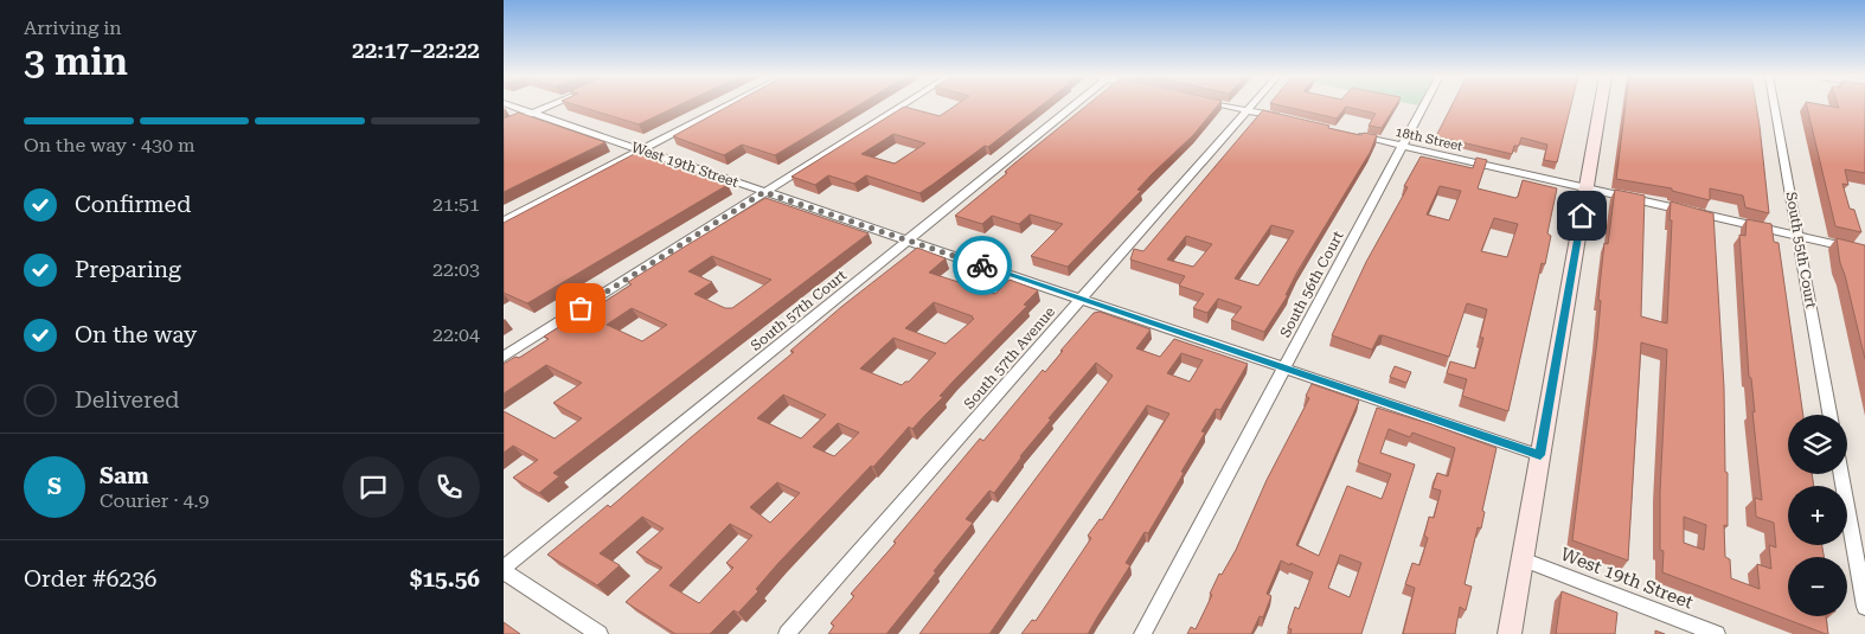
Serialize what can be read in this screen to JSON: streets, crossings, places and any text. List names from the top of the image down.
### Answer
{
  "streets": {
    "street": [
      "18th Street",
      "West 19th Street",
      "South 55th Court",
      "South 56th Court",
      "South 57th Court",
      "South 57th Avenue"
    ]
  },
  "crossings": [
    ["18th Street", "South 55th Court"],
    ["18th Street", "South 56th Court"],
    ["West 19th Street", "South 56th Court"],
    ["West 19th Street", "South 57th Court"],
    ["West 19th Street", "South 57th Avenue"]
  ],
  "page": {
    "heading": ["3 min", "Arriving in", "22:17–22:22"],
    "panel": [
      "Sam",
      "Courier · 4.9",
      "Order #6236",
      "$15.56"
    ],
    "bar": "On the way · 430 m",
    "list": [
      ["Confirmed", "21:51"],
      ["Preparing", "22:03"],
      ["On the way", "22:04"],
      "Delivered"
    ],
    "map_buttons": ["+", "−"],
    "round": "S"
  }
}
